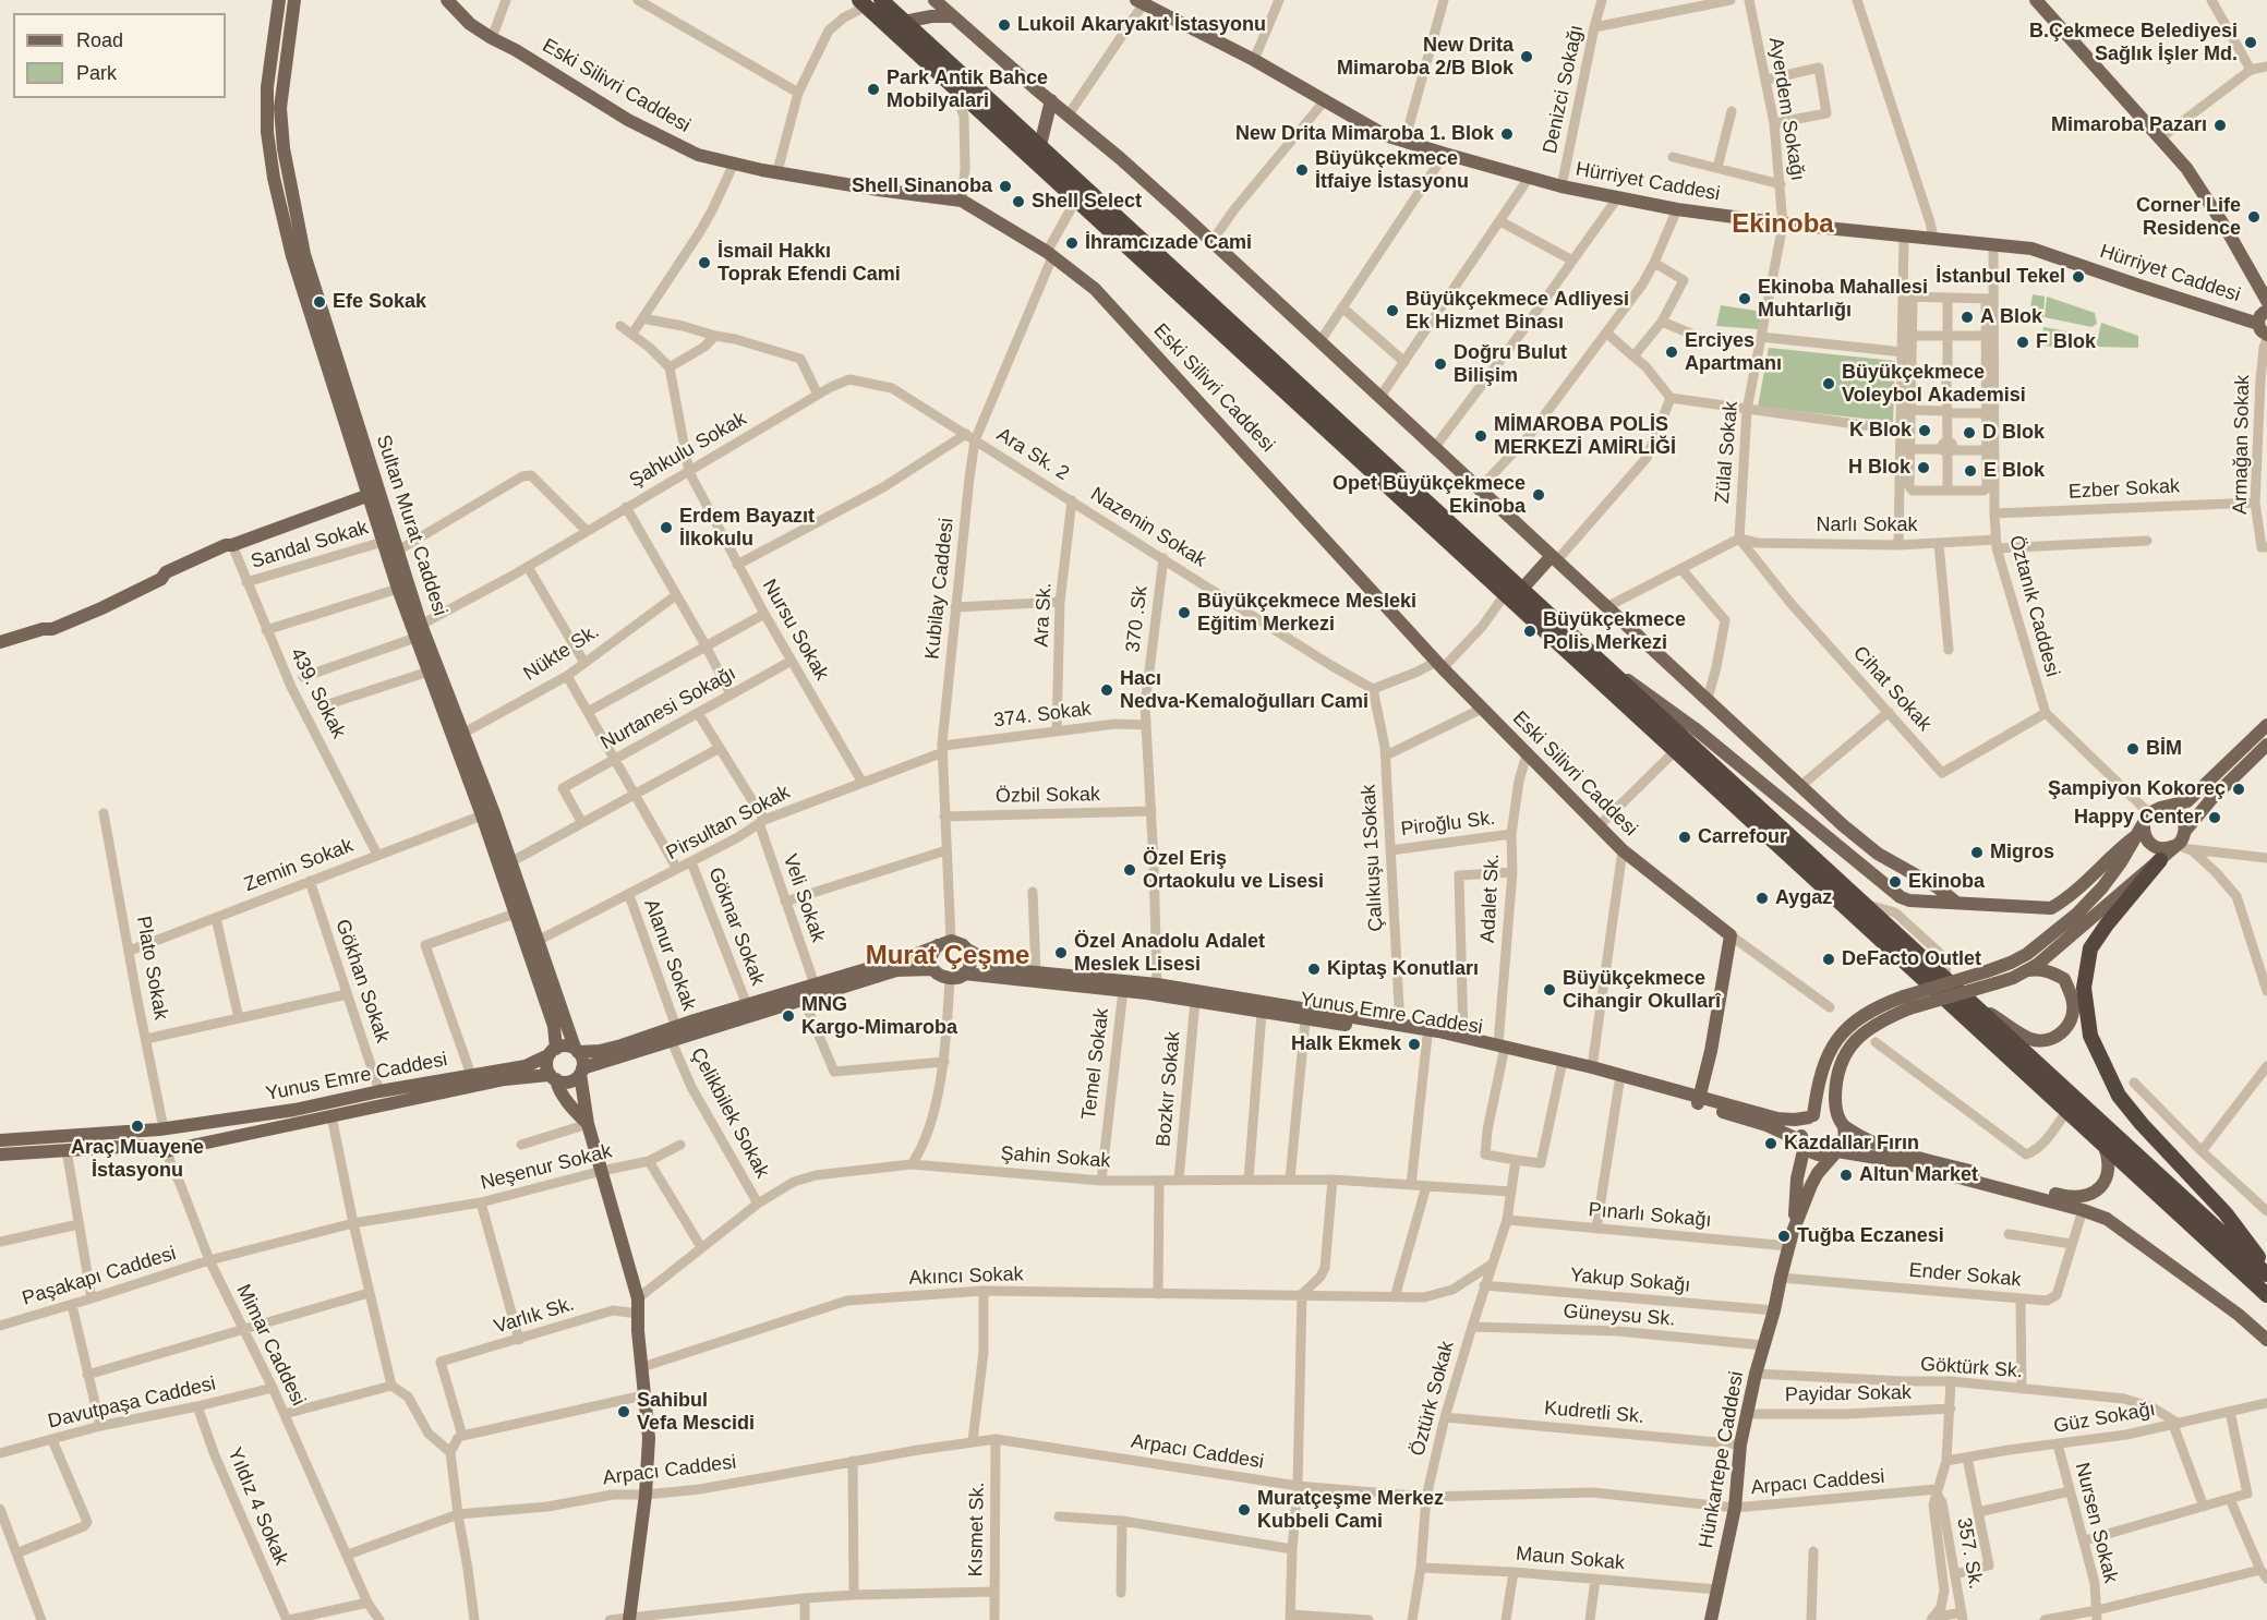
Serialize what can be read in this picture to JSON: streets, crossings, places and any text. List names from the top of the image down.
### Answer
{
  "streets": {
    "main road": [
      "Eski Silivri Caddesi",
      "Hürriyet Caddesi",
      "Sultan Murat Caddesi",
      "Yunus Emre Caddesi",
      "Hünkartepe Caddesi"
    ],
    "street": [
      "Denizci Sokağı",
      "Ayerdem Sokağı",
      "Armağan Sokak",
      "Şahkulu Sokak",
      "Zülal Sokak",
      "Ara Sk. 2",
      "Ezber Sokak",
      "Narlı Sokak",
      "Nazenin Sokak",
      "Sandal Sokak",
      "Kubilay Caddesi",
      "Öztanık Caddesi",
      "Ara Sk.",
      "370 .Sk",
      "Nursu Sokak",
      "Nükte Sk.",
      "Cihat Sokak",
      "439. Sokak",
      "Nurtanesi Sokağı",
      "374. Sokak",
      "Özbil Sokak",
      "Pirsultan Sokak",
      "Piroğlu Sk.",
      "Çalıkuşu 1Sokak",
      "Zemin Sokak",
      "Veli Sokak",
      "Adalet Sk.",
      "Göknar Sokak",
      "Alanur Sokak",
      "Plato Sokak",
      "Gökhan Sokak",
      "Temel Sokak",
      "Bozkır Sokak",
      "Çelikbilek Sokak",
      "Şahin Sokak",
      "Neşenur Sokak",
      "Pınarlı Sokağı",
      "Ender Sokak",
      "Paşakapı Caddesi",
      "Akıncı Sokak",
      "Yakup Sokağı",
      "Varlık Sk.",
      "Güneysu Sk.",
      "Mimar Caddesi",
      "Göktürk Sk.",
      "Payidar Sokak",
      "Öztürk Sokak",
      "Davutpaşa Caddesi",
      "Kudretli Sk.",
      "Güz Sokağı",
      "Arpacı Caddesi",
      "Yıldız 4 Sokak",
      "Nursen Sokak",
      "Kısmet Sk.",
      "357. Sk.",
      "Maun Sokak"
    ]
  },
  "crossings": [
    ["Eski Silivri Caddesi", "Kubilay Caddesi"],
    ["Eski Silivri Caddesi", "Adalet Sk."],
    ["Denizci Sokağı", "Hürriyet Caddesi"],
    ["Ayerdem Sokağı", "Hürriyet Caddesi"],
    ["Ayerdem Sokağı", "Zülal Sokak"],
    ["Hürriyet Caddesi", "Zülal Sokak"],
    ["Hürriyet Caddesi", "Öztanık Caddesi"],
    ["Armağan Sokak", "Ezber Sokak"],
    ["Şahkulu Sokak", "Ara Sk. 2"],
    ["Şahkulu Sokak", "Sultan Murat Caddesi"],
    ["Şahkulu Sokak", "Kubilay Caddesi"],
    ["Şahkulu Sokak", "Nursu Sokak"],
    ["Zülal Sokak", "Narlı Sokak"],
    ["Zülal Sokak", "Cihat Sokak"],
    ["Ara Sk. 2", "Nazenin Sokak"],
    ["Ara Sk. 2", "Kubilay Caddesi"],
    ["Ara Sk. 2", "Ara Sk."],
    ["Ezber Sokak", "Öztanık Caddesi"],
    ["Sultan Murat Caddesi", "Sandal Sokak"],
    ["Sultan Murat Caddesi", "Nükte Sk."],
    ["Sultan Murat Caddesi", "Pirsultan Sokak"],
    ["Sultan Murat Caddesi", "Zemin Sokak"],
    ["Sultan Murat Caddesi", "Yunus Emre Caddesi"],
    ["Narlı Sokak", "Öztanık Caddesi"],
    ["Narlı Sokak", "Cihat Sokak"],
    ["Nazenin Sokak", "Ara Sk."],
    ["Nazenin Sokak", "370 .Sk"],
    ["Nazenin Sokak", "Çalıkuşu 1Sokak"],
    ["Sandal Sokak", "439. Sokak"],
    ["Kubilay Caddesi", "374. Sokak"],
    ["Kubilay Caddesi", "Özbil Sokak"],
    ["Kubilay Caddesi", "Pirsultan Sokak"],
    ["Kubilay Caddesi", "Yunus Emre Caddesi"],
    ["Öztanık Caddesi", "Cihat Sokak"],
    ["Ara Sk.", "374. Sokak"],
    ["370 .Sk", "374. Sokak"],
    ["370 .Sk", "Özbil Sokak"],
    ["Nursu Sokak", "Nurtanesi Sokağı"],
    ["Nursu Sokak", "Pirsultan Sokak"],
    ["439. Sokak", "Zemin Sokak"],
    ["Nurtanesi Sokağı", "Veli Sokak"],
    ["374. Sokak", "Pirsultan Sokak"],
    ["Pirsultan Sokak", "Veli Sokak"],
    ["Pirsultan Sokak", "Göknar Sokak"],
    ["Pirsultan Sokak", "Alanur Sokak"],
    ["Piroğlu Sk.", "Çalıkuşu 1Sokak"],
    ["Piroğlu Sk.", "Adalet Sk."],
    ["Zemin Sokak", "Plato Sokak"],
    ["Zemin Sokak", "Gökhan Sokak"],
    ["Adalet Sk.", "Yunus Emre Caddesi"],
    ["Adalet Sk.", "Öztürk Sokak"],
    ["Alanur Sokak", "Çelikbilek Sokak"],
    ["Plato Sokak", "Yunus Emre Caddesi"],
    ["Plato Sokak", "Mimar Caddesi"],
    ["Gökhan Sokak", "Yunus Emre Caddesi"],
    ["Yunus Emre Caddesi", "Temel Sokak"],
    ["Yunus Emre Caddesi", "Bozkır Sokak"],
    ["Yunus Emre Caddesi", "Mimar Caddesi"],
    ["Temel Sokak", "Şahin Sokak"],
    ["Bozkır Sokak", "Şahin Sokak"],
    ["Çelikbilek Sokak", "Şahin Sokak"],
    ["Şahin Sokak", "Öztürk Sokak"],
    ["Neşenur Sokak", "Paşakapı Caddesi"],
    ["Neşenur Sokak", "Mimar Caddesi"],
    ["Pınarlı Sokağı", "Öztürk Sokak"],
    ["Pınarlı Sokağı", "Hünkartepe Caddesi"],
    ["Ender Sokak", "Hünkartepe Caddesi"],
    ["Paşakapı Caddesi", "Mimar Caddesi"],
    ["Akıncı Sokak", "Öztürk Sokak"],
    ["Yakup Sokağı", "Öztürk Sokak"],
    ["Yakup Sokağı", "Hünkartepe Caddesi"],
    ["Güneysu Sk.", "Öztürk Sokak"],
    ["Güneysu Sk.", "Hünkartepe Caddesi"],
    ["Mimar Caddesi", "Davutpaşa Caddesi"],
    ["Mimar Caddesi", "Arpacı Caddesi"],
    ["Göktürk Sk.", "Güz Sokağı"],
    ["Göktürk Sk.", "Hünkartepe Caddesi"],
    ["Göktürk Sk.", "357. Sk."],
    ["Payidar Sokak", "Hünkartepe Caddesi"],
    ["Payidar Sokak", "357. Sk."],
    ["Öztürk Sokak", "Kudretli Sk."],
    ["Öztürk Sokak", "Arpacı Caddesi"],
    ["Öztürk Sokak", "Maun Sokak"],
    ["Davutpaşa Caddesi", "Yıldız 4 Sokak"],
    ["Kudretli Sk.", "Hünkartepe Caddesi"],
    ["Güz Sokağı", "Nursen Sokak"],
    ["Güz Sokağı", "357. Sk."],
    ["Arpacı Caddesi", "Hünkartepe Caddesi"],
    ["Arpacı Caddesi", "Kısmet Sk."],
    ["Arpacı Caddesi", "357. Sk."],
    ["Hünkartepe Caddesi", "Maun Sokak"]
  ],
  "districts": ["Ekinoba", "Murat Çeşme"],
  "places": [
    "Lukoil Akaryakıt İstasyonu",
    "B.Çekmece Belediyesi Sağlık İşler Md.",
    "New Drita Mimaroba 2/B Blok",
    "Park Antik Bahce Mobilyalari",
    "Mimaroba Pazarı",
    "New Drita Mimaroba 1. Blok",
    "Büyükçekmece İtfaiye İstasyonu",
    "Shell Sinanoba",
    "Shell Select",
    "Corner Life Residence",
    "İhramcızade Cami",
    "İsmail Hakkı Toprak Efendi Cami",
    "İstanbul Tekel",
    "Ekinoba Mahallesi Muhtarlığı",
    "Efe Sokak",
    "Büyükçekmece Adliyesi Ek Hizmet Binası",
    "A Blok",
    "F Blok",
    "Erciyes Apartmanı",
    "Doğru Bulut Bilişim",
    "Büyükçekmece Voleybol Akademisi",
    "K Blok",
    "D Blok",
    "MİMAROBA POLİS MERKEZİ AMİRLİĞİ",
    "H Blok",
    "E Blok",
    "Opet Büyükçekmece Ekinoba",
    "Erdem Bayazıt İlkokulu",
    "Büyükçekmece Mesleki Eğitim Merkezi",
    "Büyükçekmece Polis Merkezi",
    "Hacı Nedva-Kemaloğulları Cami",
    "BİM",
    "Şampiyon Kokoreç",
    "Happy Center",
    "Carrefour",
    "Migros",
    "Özel Eriş Ortaokulu ve Lisesi",
    "Ekinoba",
    "Aygaz",
    "Özel Anadolu Adalet Meslek Lisesi",
    "DeFacto Outlet",
    "Kiptaş Konutları",
    "Büyükçekmece Cihangir Okullarî",
    "MNG Kargo-Mimaroba",
    "Halk Ekmek",
    "Araç Muayene İstasyonu",
    "Kazdallar Fırın",
    "Altun Market",
    "Tuğba Eczanesi",
    "Sahibul Vefa Mescidi",
    "Muratçeşme Merkez Kubbeli Cami"
  ],
  "legend": ["Road", "Park"]
}
